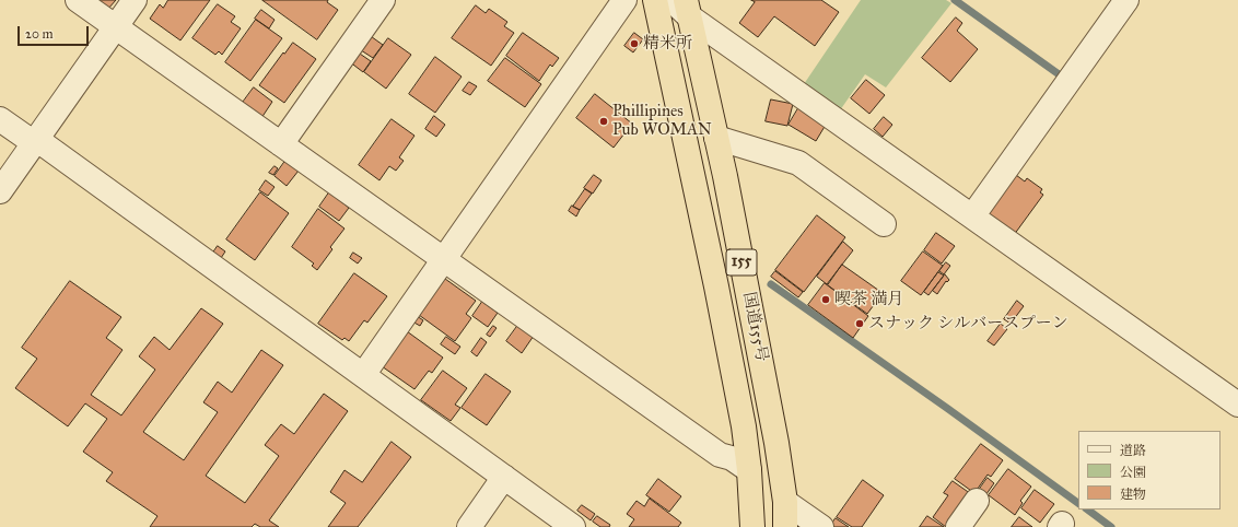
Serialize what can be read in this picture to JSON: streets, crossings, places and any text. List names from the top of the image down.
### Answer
{
  "streets": {
    "highway": ["155", "国道155号"]
  },
  "places": [
    "精米所",
    "Phillipines Pub WOMAN",
    "喫茶 満月",
    "スナック シルバースプーン"
  ],
  "legend": ["道路", "公園", "建物"],
  "scale_bar": "20 m"
}
